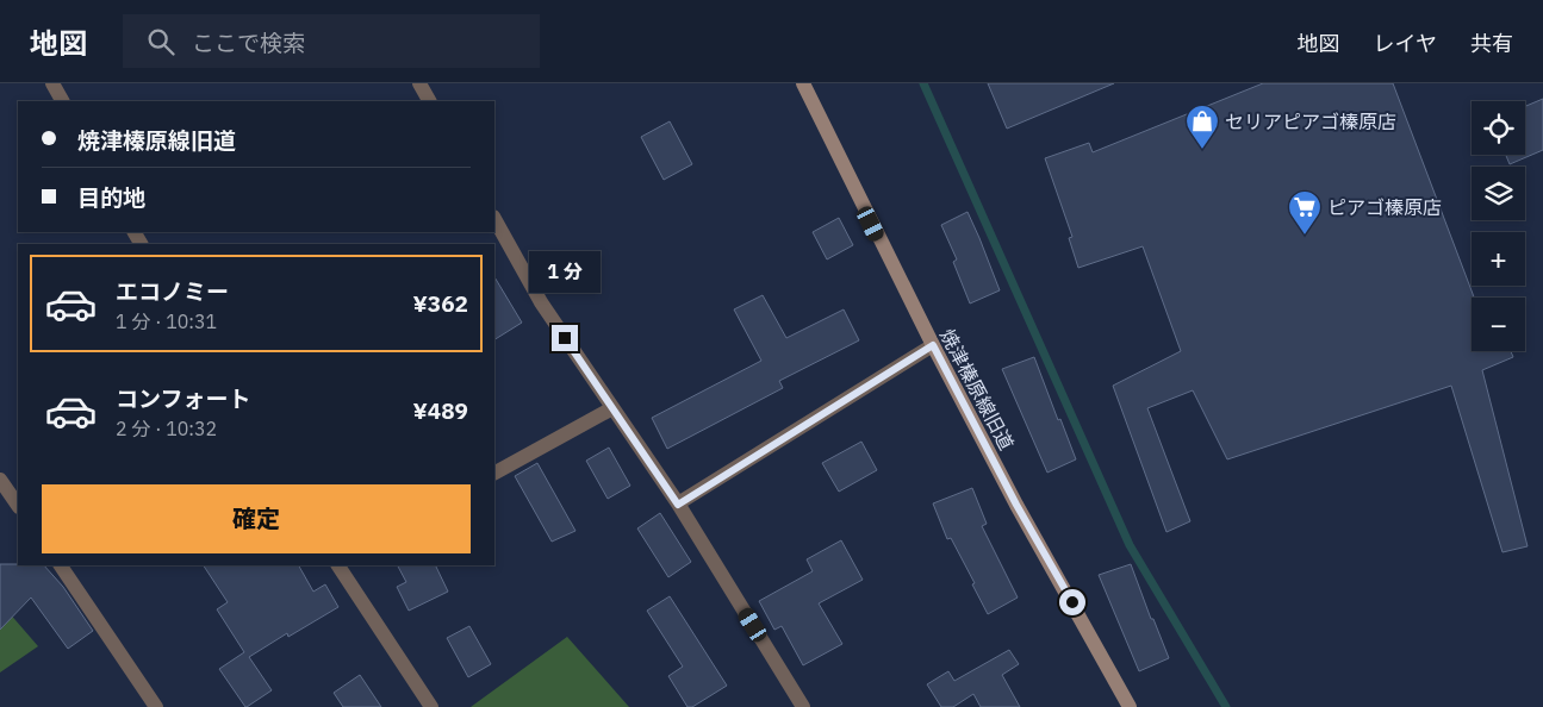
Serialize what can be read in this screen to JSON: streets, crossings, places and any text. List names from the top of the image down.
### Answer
{
  "streets": {
    "street": ["焼津榛原線旧道"]
  },
  "places": {
    "shop": ["セリアピアゴ榛原店"],
    "supermarket": ["ピアゴ榛原店"]
  },
  "page": {
    "header": "地図",
    "search": "ここで検索",
    "nav": ["地図", "レイヤ", "共有"],
    "map_buttons": ["+", "−"],
    "banner": ["焼津榛原線旧道", "目的地"],
    "bubble": "1 分",
    "list": [
      {
        "name": "エコノミー",
        "note": "1 分 · 10:31",
        "value": "¥362"
      },
      {
        "name": "コンフォート",
        "note": "2 分 · 10:32",
        "value": "¥489"
      }
    ],
    "buttons": "確定"
  }
}
